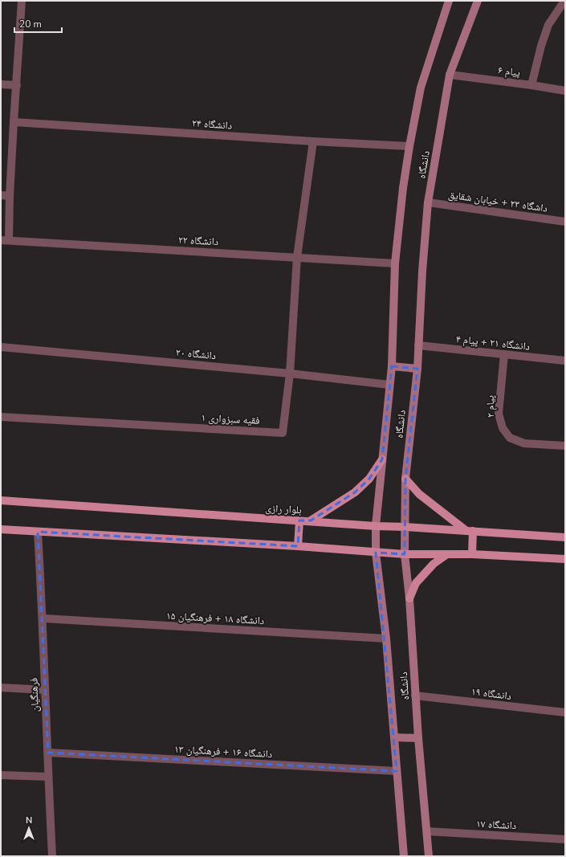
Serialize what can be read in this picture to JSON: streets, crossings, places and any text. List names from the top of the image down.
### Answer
{
  "streets": {
    "main road": ["دانشگاه", "بلوار رازی"],
    "street": [
      "پیام ۶",
      "دانشگاه ۲۴",
      "داشگاه ۲۳ + خیابان شقایق",
      "دانشگاه ۲۲",
      "دانشگاه ۲۱ + پیام ۴",
      "دانشگاه ۲۰",
      "پیام ۲",
      "فقیه سبزواری ۱",
      "دانشگاه ۱۸ + فرهنگیان ۱۵",
      "دانشگاه ۱۹",
      "فرهنگیان",
      "دانشگاه ۱۶ + فرهنگیان ۱۳",
      "دانشگاه ۱۷"
    ]
  },
  "crossings": [
    ["پیام ۶", "دانشگاه"],
    ["دانشگاه ۲۴", "دانشگاه"],
    ["دانشگاه ۲۴", "فقیه سبزواری ۱"],
    ["دانشگاه", "داشگاه ۲۳ + خیابان شقایق"],
    ["دانشگاه", "دانشگاه ۲۲"],
    ["دانشگاه", "دانشگاه ۲۱ + پیام ۴"],
    ["دانشگاه", "دانشگاه ۲۰"],
    ["دانشگاه", "بلوار رازی"],
    ["دانشگاه", "دانشگاه ۱۸ + فرهنگیان ۱۵"],
    ["دانشگاه", "دانشگاه ۱۹"],
    ["دانشگاه", "دانشگاه ۱۶ + فرهنگیان ۱۳"],
    ["دانشگاه", "دانشگاه ۱۷"],
    ["دانشگاه ۲۲", "فقیه سبزواری ۱"],
    ["دانشگاه ۲۱ + پیام ۴", "پیام ۲"],
    ["دانشگاه ۲۰", "فقیه سبزواری ۱"],
    ["دانشگاه ۱۸ + فرهنگیان ۱۵", "فرهنگیان"],
    ["فرهنگیان", "دانشگاه ۱۶ + فرهنگیان ۱۳"]
  ],
  "scale_bar": "20 m",
  "north": "top"
}
